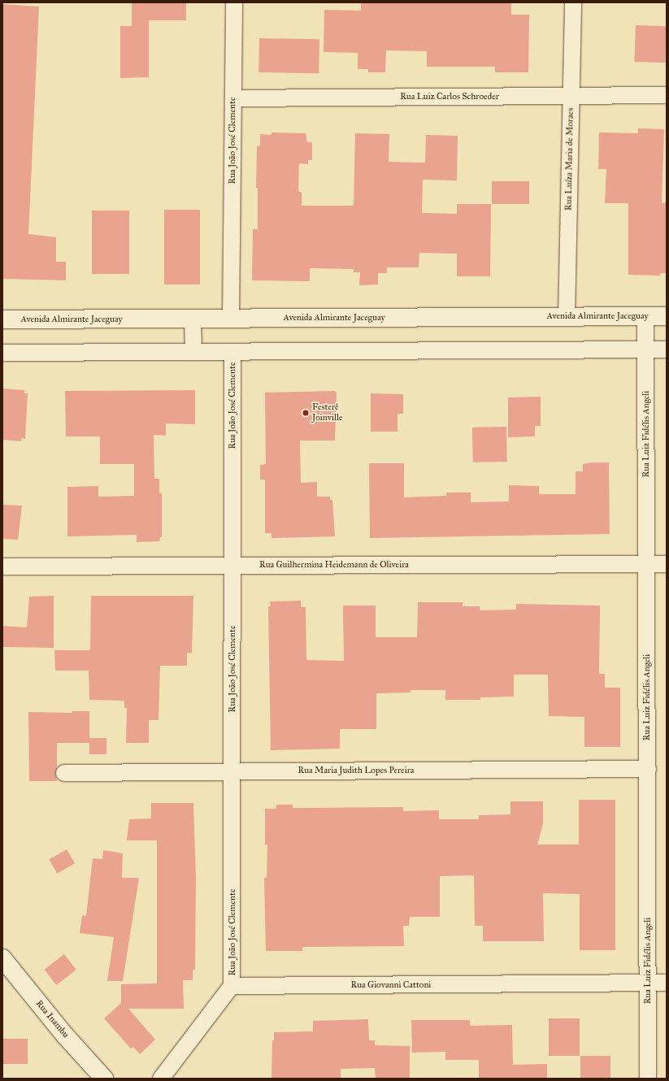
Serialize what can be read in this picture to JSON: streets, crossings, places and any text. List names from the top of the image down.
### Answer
{
  "streets": {
    "main road": ["Avenida Almirante Jaceguay", "Rua Inambu"],
    "street": [
      "Rua Luiz Carlos Schroeder",
      "Rua João José Clemente",
      "Rua Luíza Maria de Moraes",
      "Rua Luiz Fidélis Angeli",
      "Rua Guilhermina Heidemann de Oliveira",
      "Rua Maria Judith Lopes Pereira",
      "Rua Giovanni Cattoni"
    ]
  },
  "crossings": [
    ["Rua Luiz Carlos Schroeder", "Rua João José Clemente"],
    ["Rua Luiz Carlos Schroeder", "Rua Luíza Maria de Moraes"],
    ["Rua João José Clemente", "Avenida Almirante Jaceguay"],
    ["Rua João José Clemente", "Rua Guilhermina Heidemann de Oliveira"],
    ["Rua João José Clemente", "Rua Maria Judith Lopes Pereira"],
    ["Rua João José Clemente", "Rua Giovanni Cattoni"],
    ["Rua Luíza Maria de Moraes", "Avenida Almirante Jaceguay"],
    ["Avenida Almirante Jaceguay", "Rua Luiz Fidélis Angeli"],
    ["Rua Luiz Fidélis Angeli", "Rua Guilhermina Heidemann de Oliveira"],
    ["Rua Luiz Fidélis Angeli", "Rua Maria Judith Lopes Pereira"],
    ["Rua Luiz Fidélis Angeli", "Rua Giovanni Cattoni"]
  ],
  "places": ["Festerê Joinville"]
}
